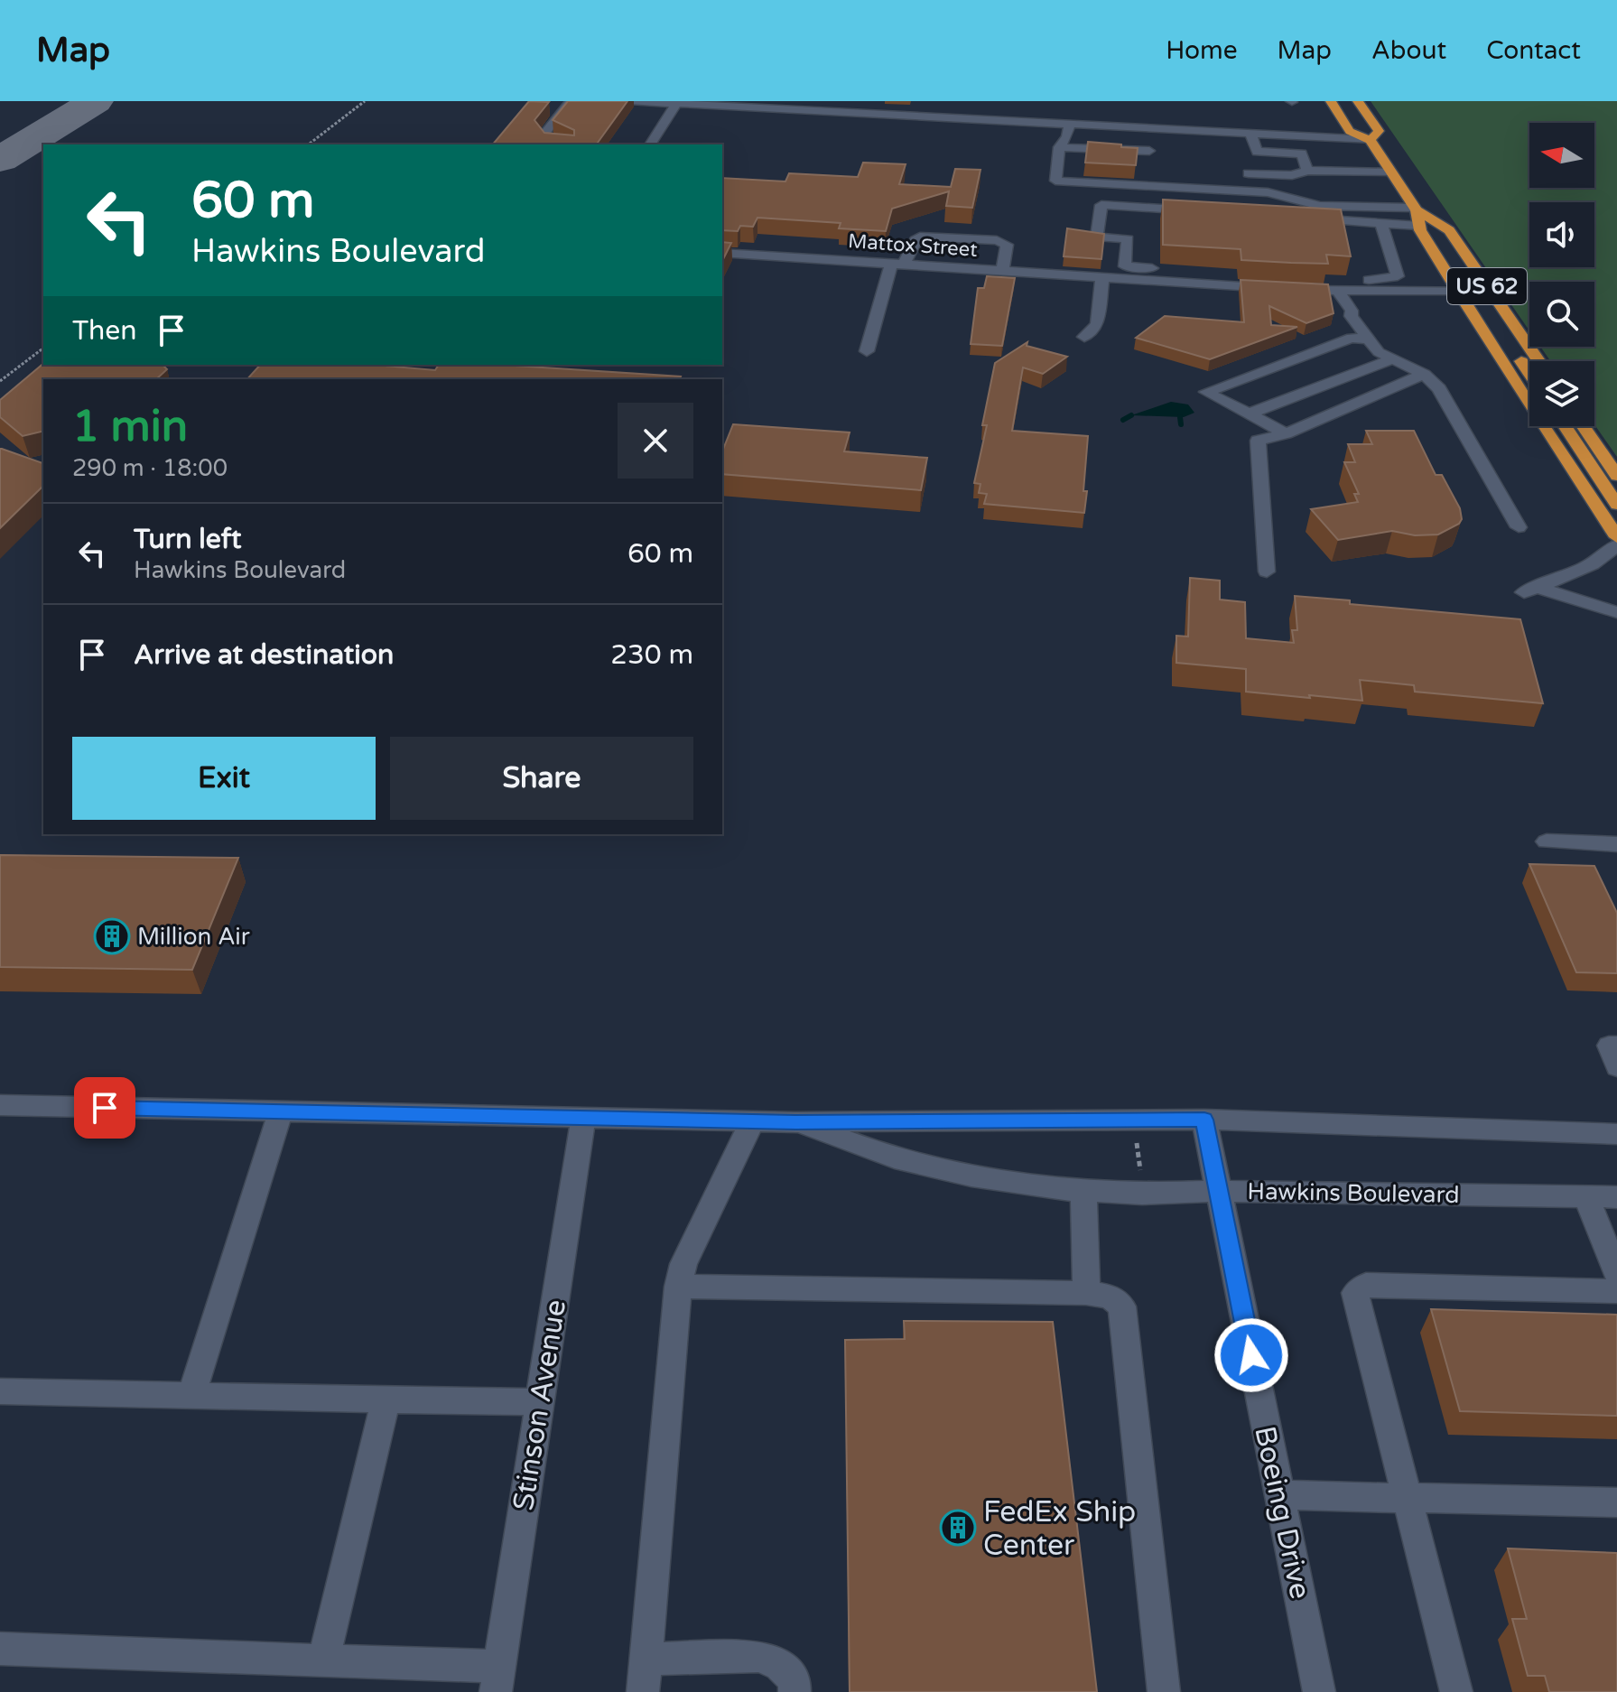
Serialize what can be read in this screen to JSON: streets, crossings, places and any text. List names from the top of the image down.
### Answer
{
  "streets": {
    "highway": ["US 62"],
    "street": [
      "Mattox Street",
      "Hawkins Boulevard",
      "Stinson Avenue",
      "Boeing Drive"
    ]
  },
  "crossings": [
    ["Mattox Street", "US 62"],
    ["Hawkins Boulevard", "Stinson Avenue"],
    ["Hawkins Boulevard", "Boeing Drive"]
  ],
  "places": {
    "building": ["Million Air", "FedEx Ship Center"]
  },
  "north": "left",
  "page": {
    "header": "Map",
    "nav": [
      "Home",
      "Map",
      "About",
      "Contact"
    ],
    "turn": ["60 m", "Hawkins Boulevard"],
    "then": "Then",
    "heading": ["1 min", "290 m · 18:00"],
    "list": [
      {
        "name": "Turn left",
        "note": "Hawkins Boulevard",
        "value": "60 m"
      },
      {
        "name": "Arrive at destination",
        "value": "230 m"
      }
    ],
    "buttons": ["Exit", "Share"]
  }
}
